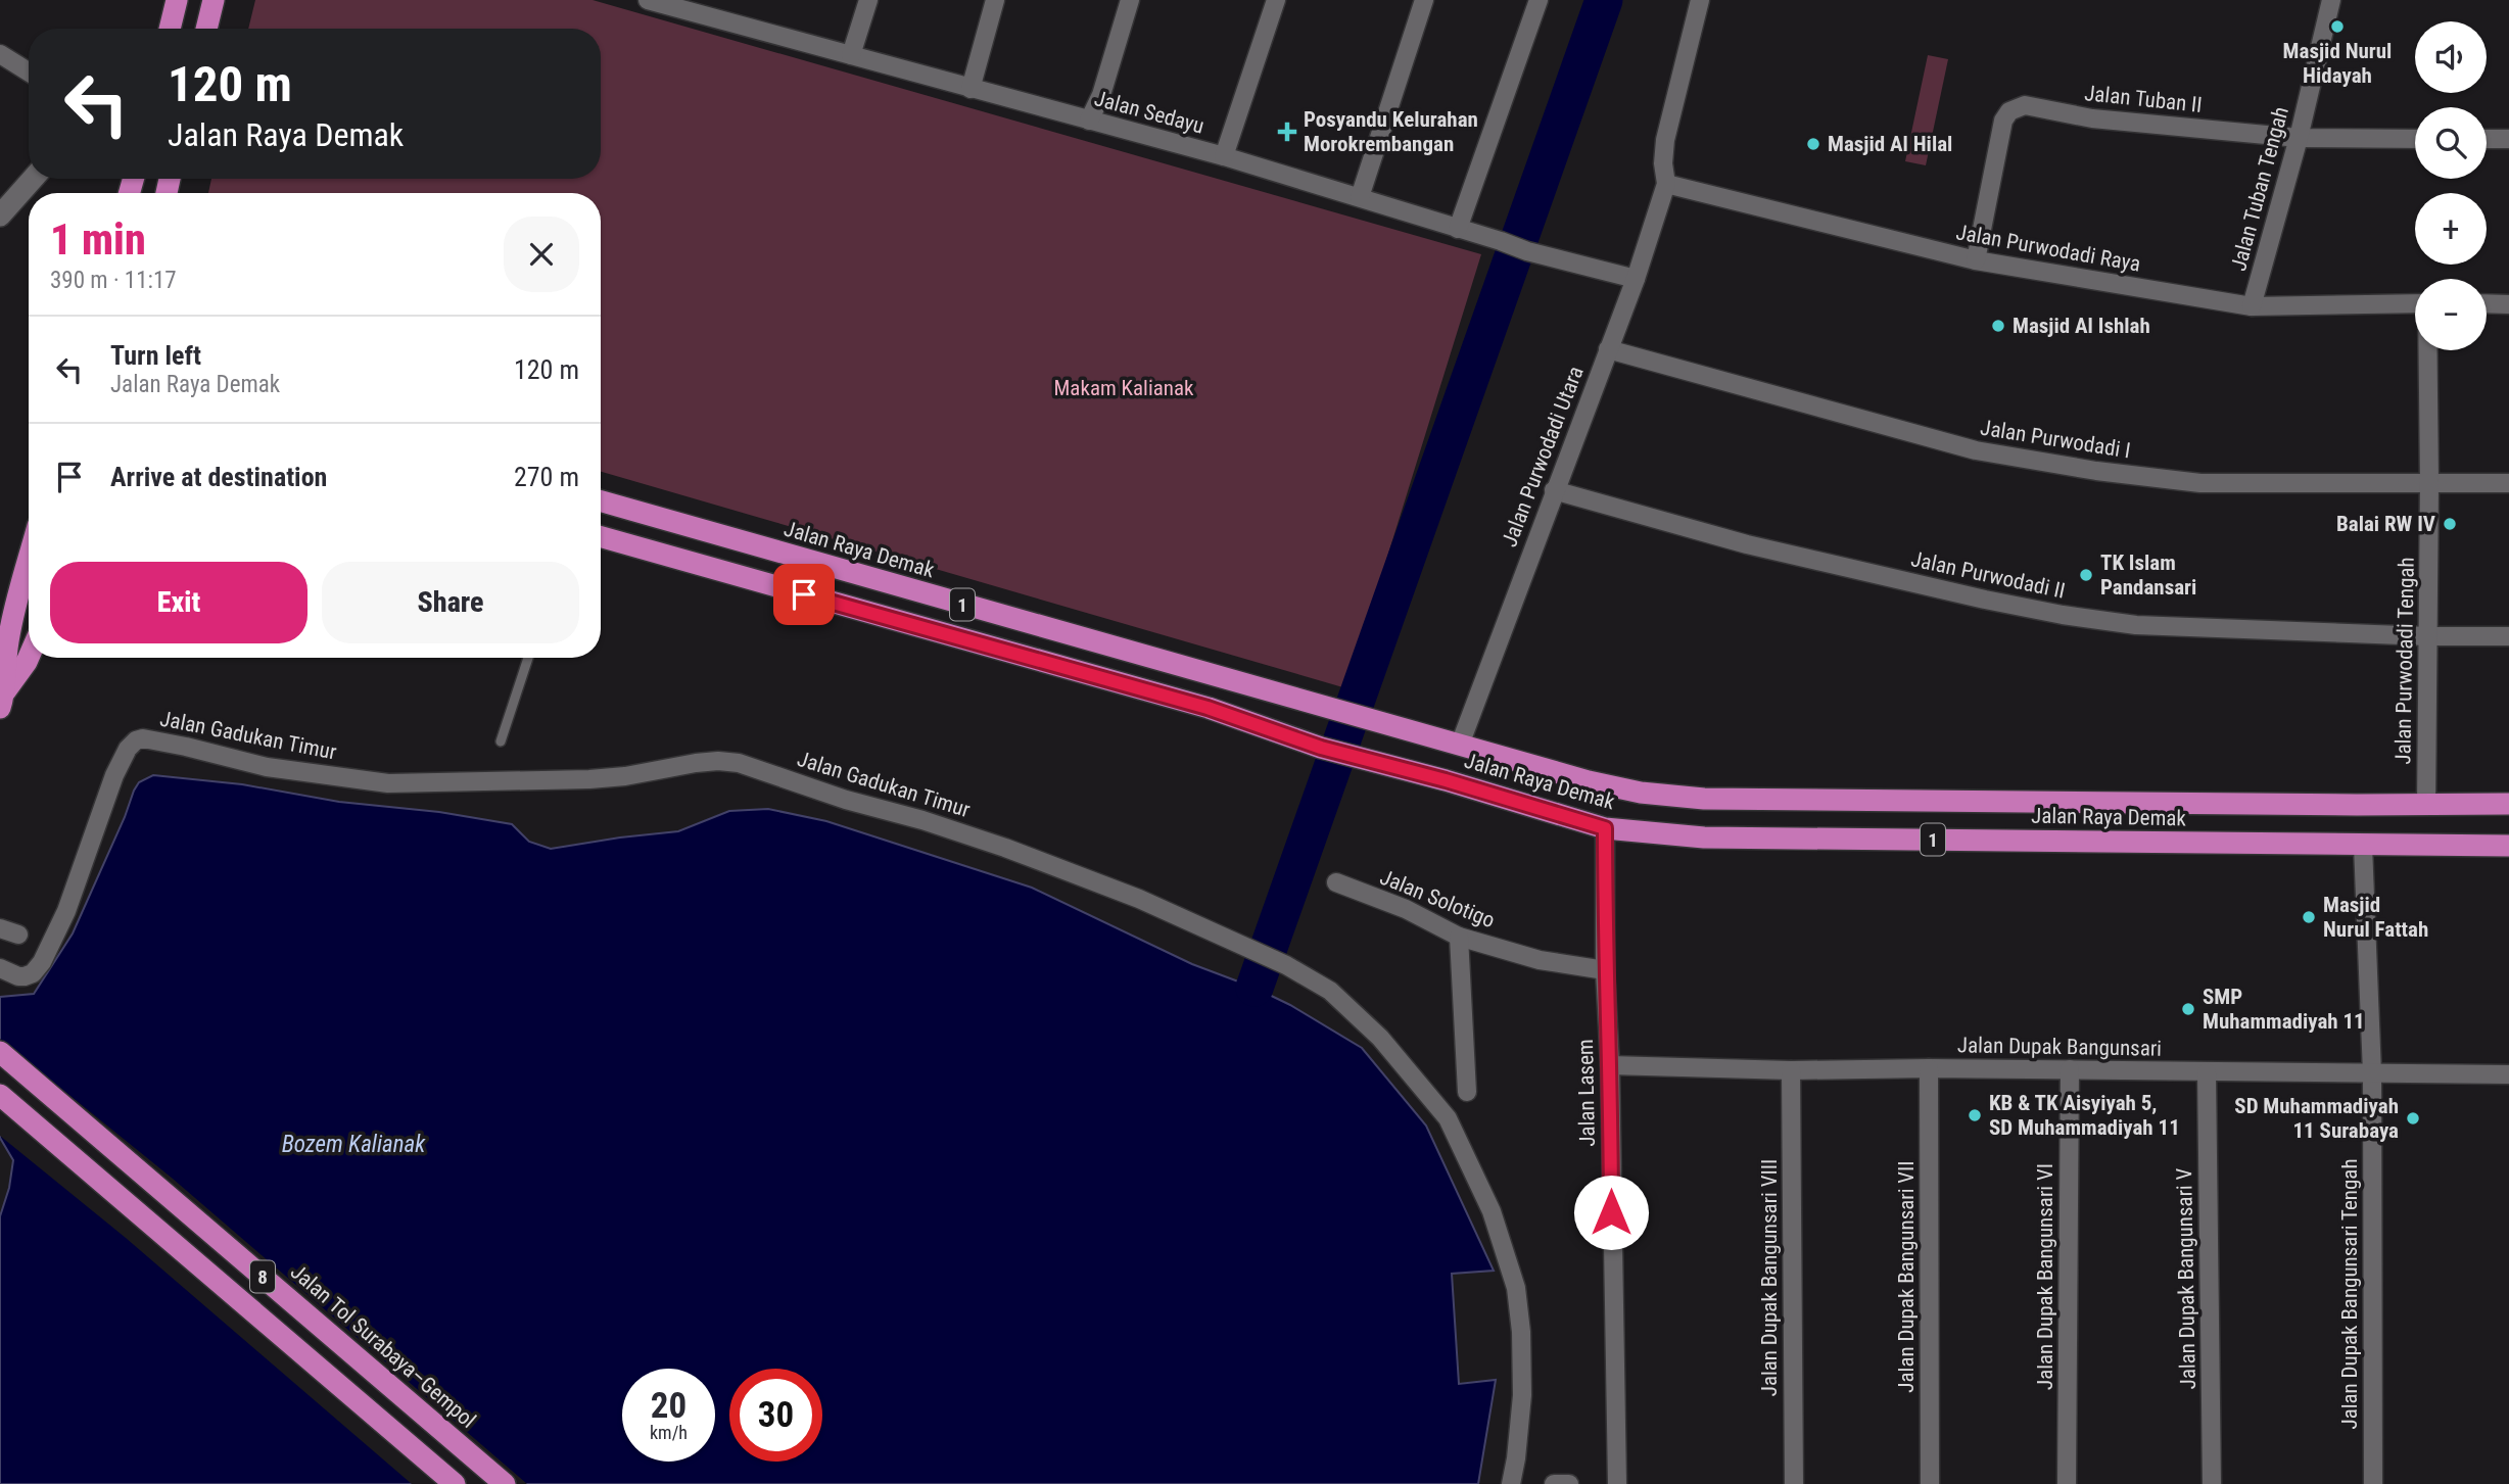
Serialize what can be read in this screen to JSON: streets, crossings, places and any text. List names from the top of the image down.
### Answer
{
  "streets": {
    "highway": [
      "Jalan Raya Demak",
      "1",
      "8",
      "Jalan Tol Surabaya–Gempol"
    ],
    "street": [
      "Jalan Tuban II",
      "Jalan Sedayu",
      "Jalan Tuban Tengah",
      "Jalan Purwodadi Raya",
      "Jalan Purwodadi I",
      "Jalan Purwodadi Utara",
      "Jalan Purwodadi II",
      "Jalan Purwodadi Tengah",
      "Jalan Gadukan Timur",
      "Jalan Solotigo",
      "Jalan Dupak Bangunsari",
      "Jalan Lasem",
      "Jalan Dupak Bangunsari VII",
      "Jalan Dupak Bangunsari VI",
      "Jalan Dupak Bangunsari VIII",
      "Jalan Dupak Bangunsari V",
      "Jalan Dupak Bangunsari Tengah"
    ]
  },
  "crossings": [
    ["Jalan Tuban II", "Jalan Tuban Tengah"],
    ["Jalan Tuban II", "Jalan Purwodadi Raya"],
    ["Jalan Sedayu", "Jalan Purwodadi Utara"],
    ["Jalan Tuban Tengah", "Jalan Purwodadi Raya"],
    ["Jalan Purwodadi Raya", "Jalan Purwodadi Utara"],
    ["Jalan Purwodadi I", "Jalan Purwodadi Utara"],
    ["Jalan Purwodadi I", "Jalan Purwodadi Tengah"],
    ["Jalan Purwodadi Utara", "Jalan Raya Demak"],
    ["Jalan Purwodadi Utara", "Jalan Purwodadi II"],
    ["Jalan Raya Demak", "Jalan Purwodadi Tengah"],
    ["Jalan Raya Demak", "Jalan Lasem"],
    ["Jalan Raya Demak", "Jalan Dupak Bangunsari Tengah"],
    ["Jalan Purwodadi II", "Jalan Purwodadi Tengah"],
    ["Jalan Solotigo", "Jalan Lasem"],
    ["Jalan Dupak Bangunsari", "Jalan Lasem"],
    ["Jalan Dupak Bangunsari", "Jalan Dupak Bangunsari VII"],
    ["Jalan Dupak Bangunsari", "Jalan Dupak Bangunsari VI"],
    ["Jalan Dupak Bangunsari", "Jalan Dupak Bangunsari VIII"],
    ["Jalan Dupak Bangunsari", "Jalan Dupak Bangunsari V"],
    ["Jalan Dupak Bangunsari", "Jalan Dupak Bangunsari Tengah"]
  ],
  "water": ["Bozem Kalianak"],
  "parks": ["Makam Kalianak"],
  "places": {
    "other": [
      "Masjid Nurul Hidayah",
      "Masjid Al Hilal",
      "Masjid Al Ishlah",
      "Balai RW IV",
      "TK Islam Pandansari",
      "Masjid Nurul Fattah",
      "SMP Muhammadiyah 11",
      "KB & TK Aisyiyah 5, SD Muhammadiyah 11",
      "SD Muhammadiyah 11 Surabaya"
    ],
    "health": ["Posyandu Kelurahan Morokrembangan"]
  },
  "page": {
    "map_buttons": ["+", "−"],
    "turn": ["120 m", "Jalan Raya Demak"],
    "heading": ["1 min", "390 m · 11:17"],
    "list": [
      {
        "name": "Turn left",
        "note": "Jalan Raya Demak",
        "value": "120 m"
      },
      {
        "name": "Arrive at destination",
        "value": "270 m"
      }
    ],
    "buttons": ["Exit", "Share"],
    "speed": "20 km/h",
    "limit": "30"
  }
}
